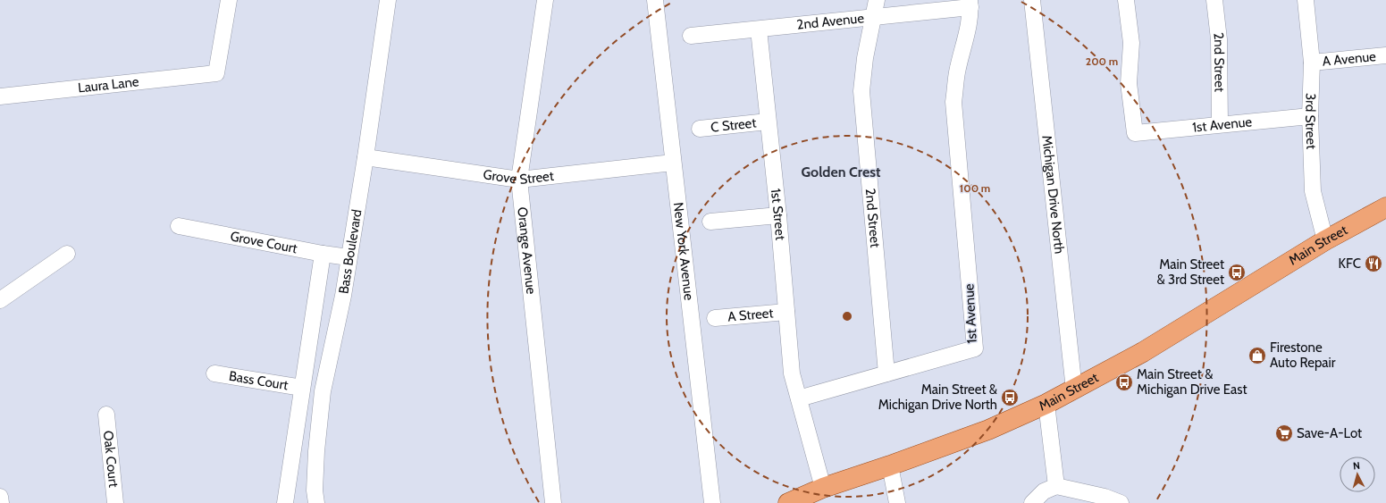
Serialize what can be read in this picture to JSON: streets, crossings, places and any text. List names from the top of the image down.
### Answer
{
  "streets": {
    "main road": ["Main Street"],
    "street": [
      "2nd Avenue",
      "A Avenue",
      "2nd Street",
      "Laura Lane",
      "3rd Street",
      "1st Avenue",
      "C Street",
      "Grove Street",
      "Michigan Drive North",
      "1st Street",
      "Grove Court",
      "Orange Avenue",
      "Bass Boulevard",
      "New York Avenue",
      "A Street",
      "Bass Court",
      "Oak Court"
    ]
  },
  "crossings": [
    ["2nd Avenue", "2nd Street"],
    ["2nd Avenue", "1st Avenue"],
    ["2nd Avenue", "1st Street"],
    ["A Avenue", "3rd Street"],
    ["2nd Street", "1st Avenue"],
    ["3rd Street", "1st Avenue"],
    ["3rd Street", "Main Street"],
    ["1st Avenue", "1st Street"],
    ["C Street", "1st Street"],
    ["Grove Street", "Orange Avenue"],
    ["Grove Street", "Bass Boulevard"],
    ["Grove Street", "New York Avenue"],
    ["Michigan Drive North", "Main Street"],
    ["1st Street", "A Street"],
    ["Grove Court", "Bass Boulevard"]
  ],
  "districts": ["Golden Crest"],
  "places": {
    "restaurant": ["KFC"],
    "bus stop": ["Main Street & 3rd Street", "Main Street & Michigan Drive East", "Main Street & Michigan Drive North"],
    "shop": ["Firestone Auto Repair"],
    "supermarket": ["Save-A-Lot"]
  },
  "north": "top",
  "rings": ["200 m", "100 m"]
}
